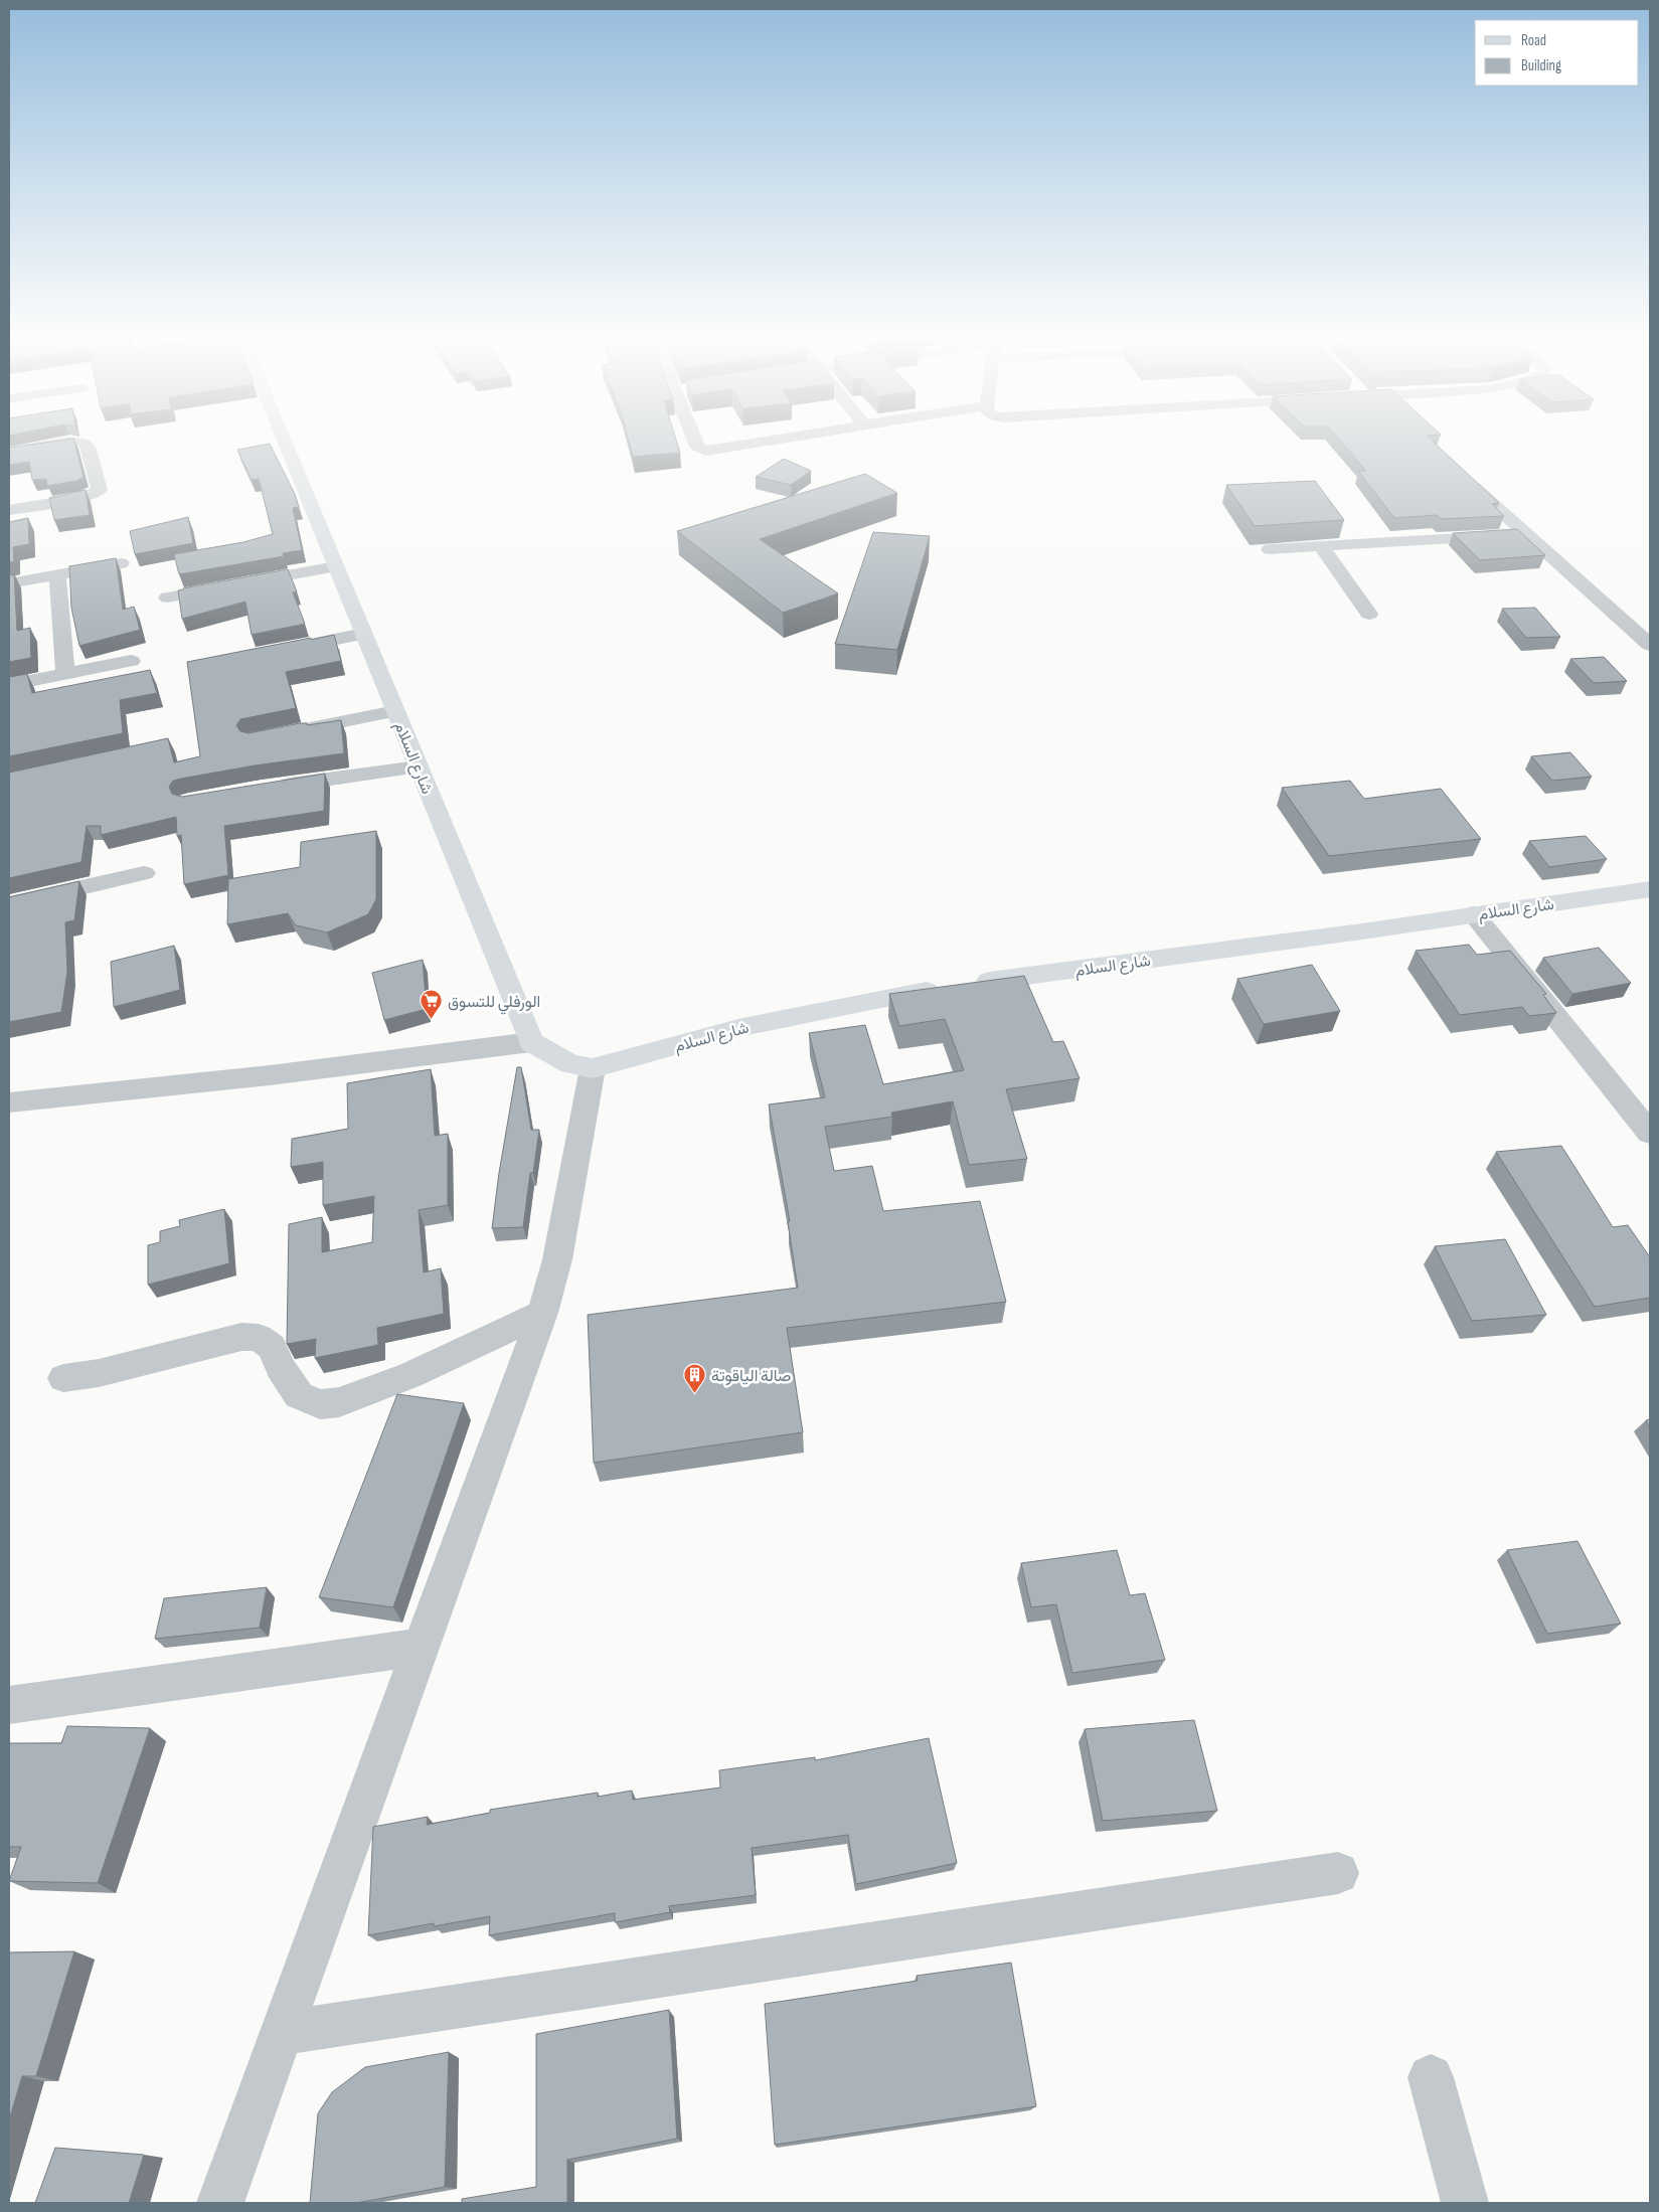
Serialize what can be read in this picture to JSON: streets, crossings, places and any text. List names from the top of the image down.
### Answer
{
  "streets": {
    "main road": ["شارع السلام"]
  },
  "places": {
    "supermarket": ["الورفلي للتسوق"],
    "building": ["صالة الياقوتة"]
  },
  "legend": ["Road", "Building"]
}
